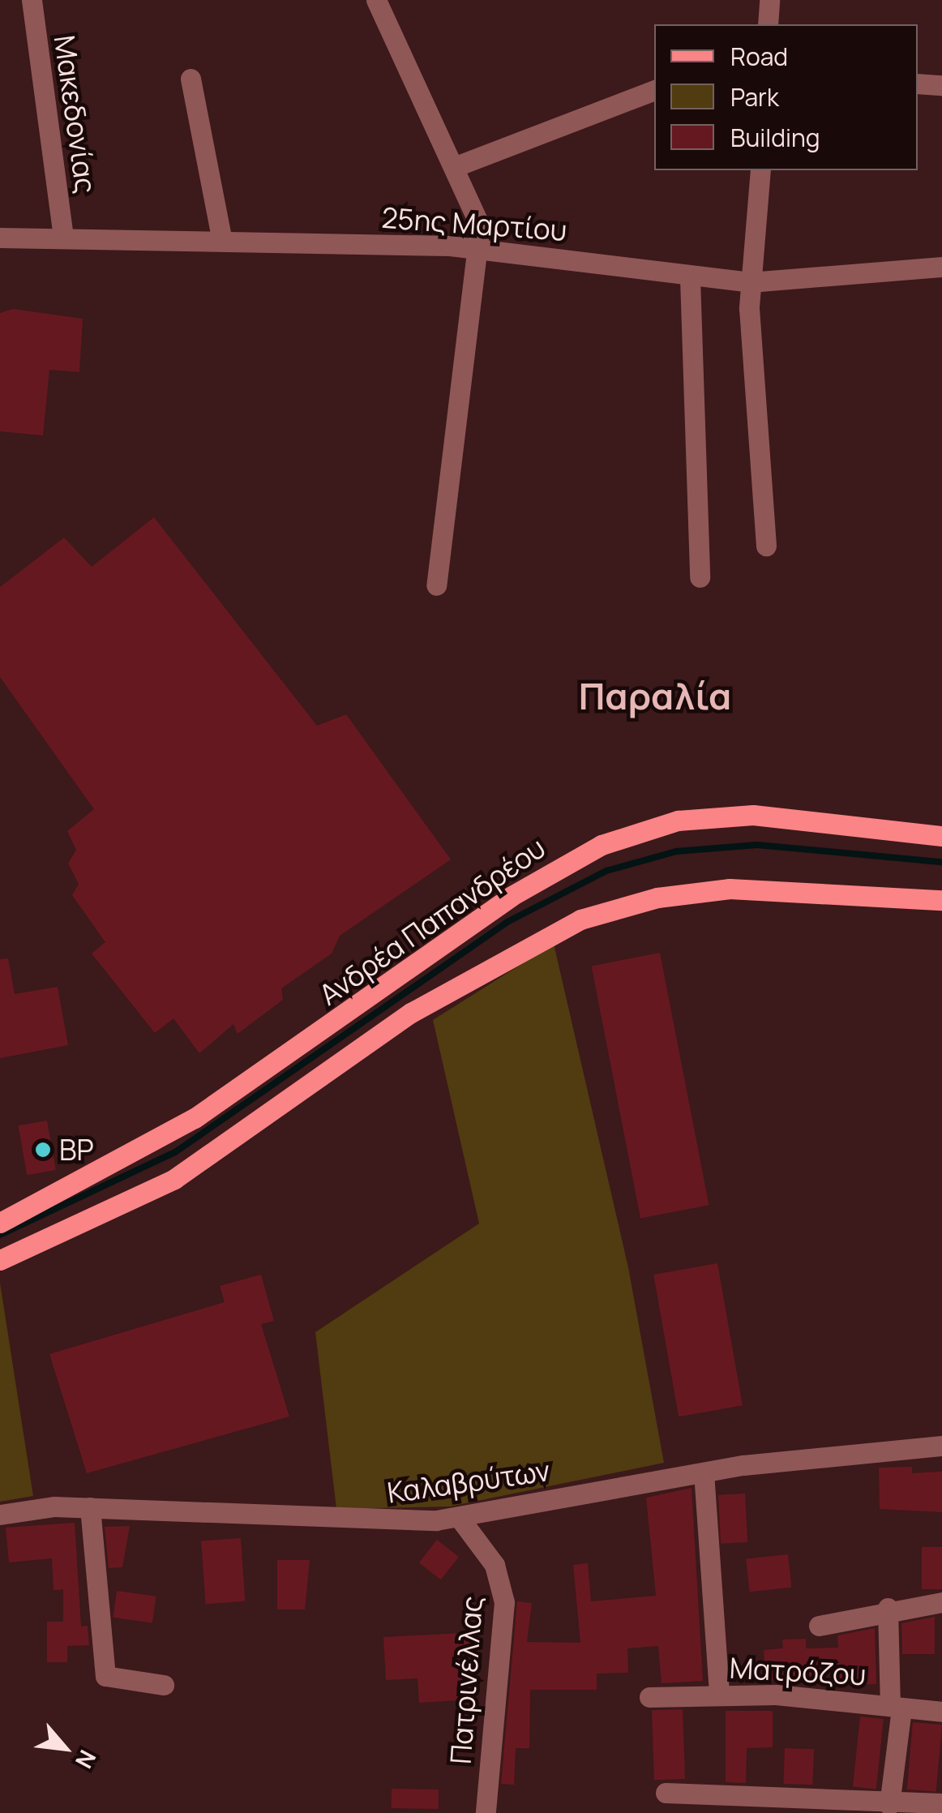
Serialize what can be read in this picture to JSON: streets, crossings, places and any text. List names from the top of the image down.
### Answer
{
  "streets": {
    "main road": ["Ανδρέα Παπανδρέου"],
    "street": [
      "Μακεδονίας",
      "25ης Μαρτίου",
      "Καλαβρύτων",
      "Ματρόζου",
      "Πατρινέλλας"
    ]
  },
  "crossings": [
    ["Μακεδονίας", "25ης Μαρτίου"],
    ["Καλαβρύτων", "Πατρινέλλας"]
  ],
  "districts": ["Παραλία"],
  "places": ["BP"],
  "legend": ["Road", "Park", "Building"],
  "north": "bottom right"
}
